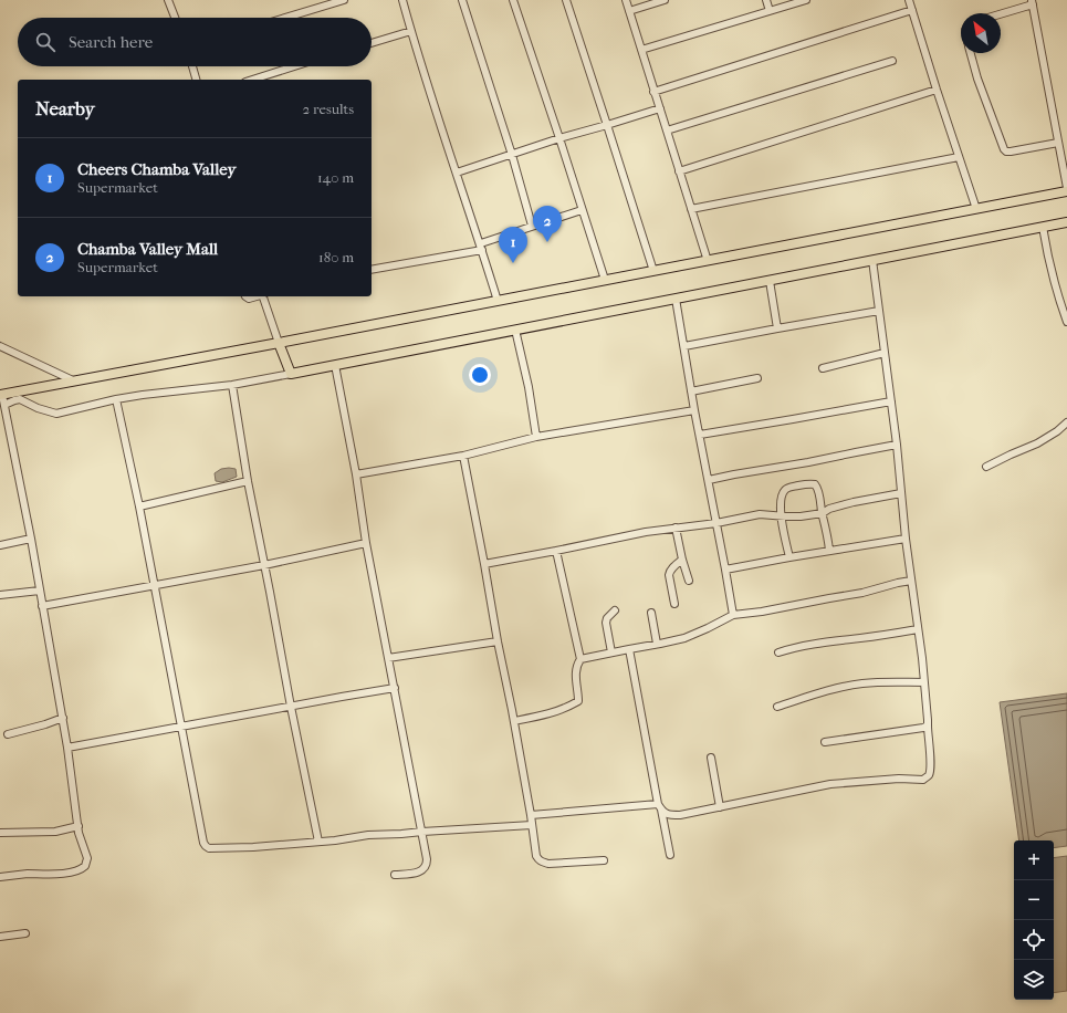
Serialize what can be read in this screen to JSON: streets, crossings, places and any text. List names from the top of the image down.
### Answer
{
  "north": "top left",
  "page": {
    "search": "Search here",
    "heading": ["Nearby", "2 results"],
    "list": [
      {
        "mark": "1",
        "name": "Cheers Chamba Valley",
        "note": "Supermarket",
        "value": "140 m"
      },
      {
        "mark": "2",
        "name": "Chamba Valley Mall",
        "note": "Supermarket",
        "value": "180 m"
      }
    ],
    "pins": ["2", "1"],
    "map_buttons": ["+", "−"]
  }
}
